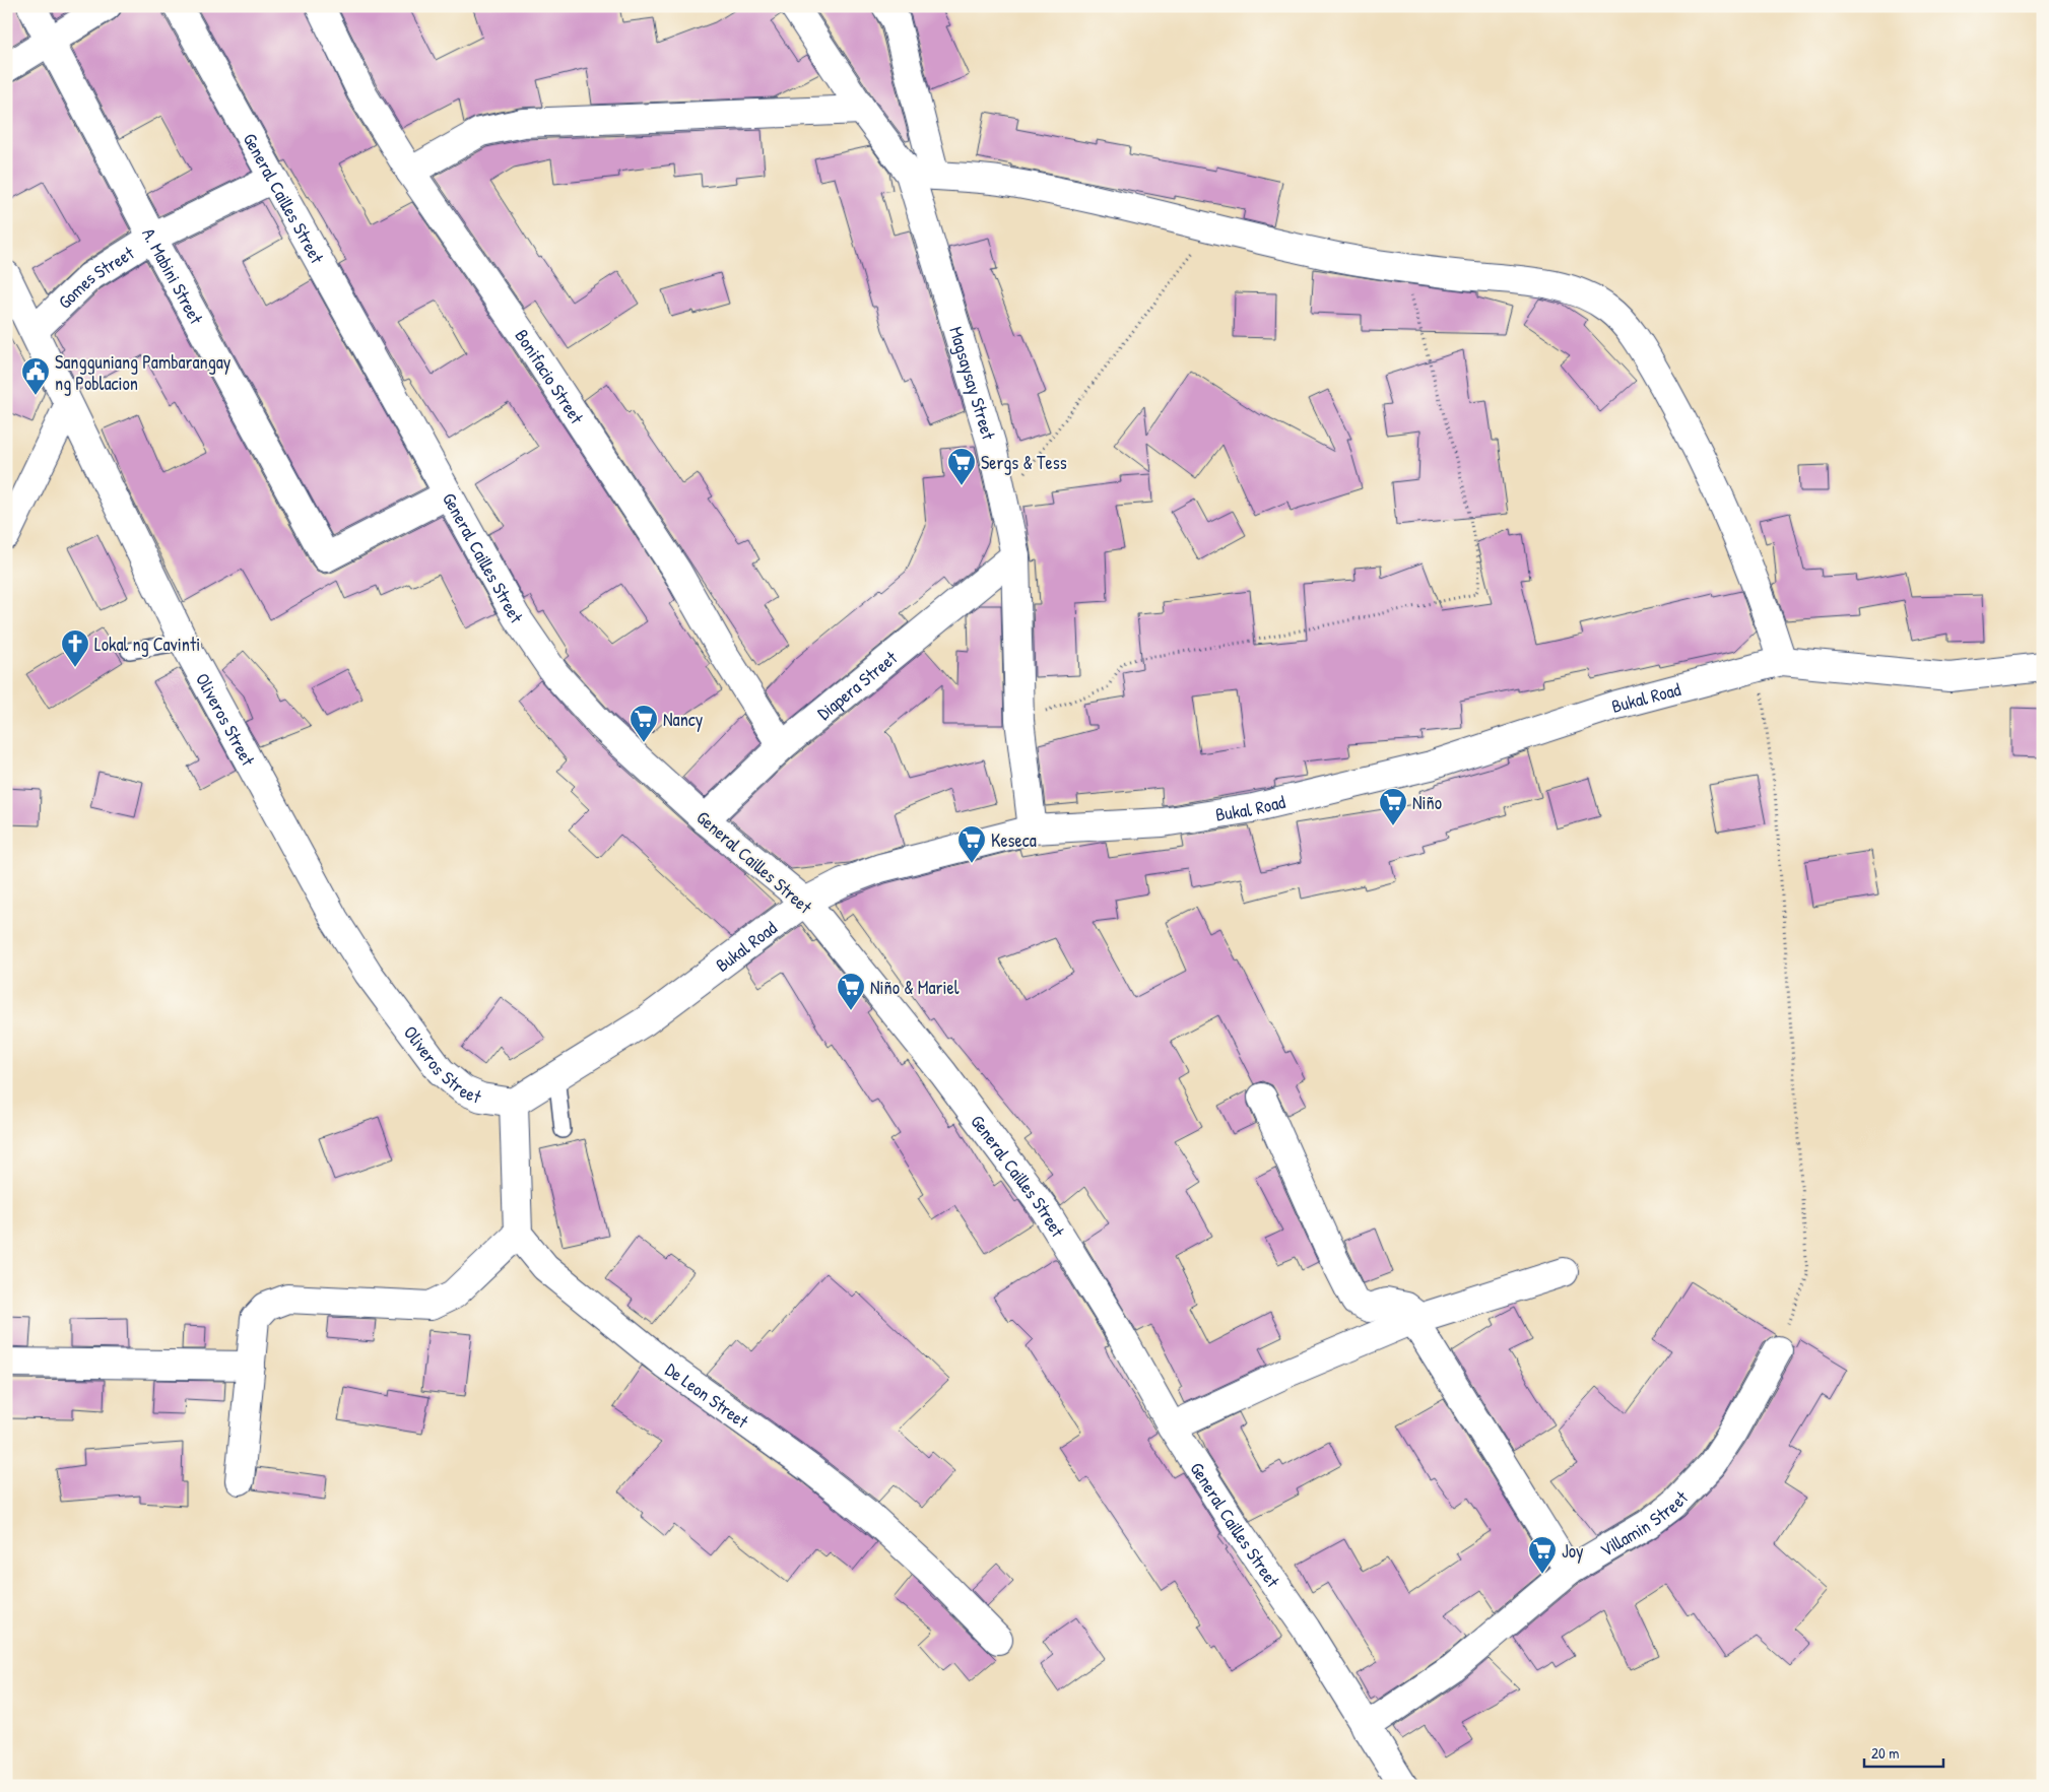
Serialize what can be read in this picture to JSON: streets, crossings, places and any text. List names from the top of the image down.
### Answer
{
  "streets": {
    "street": [
      "General Cailles Street",
      "A. Mabini Street",
      "Gomes Street",
      "Bonifacio Street",
      "Magsaysay Street",
      "Diapera Street",
      "Bukal Road",
      "Oliveros Street",
      "De Leon Street",
      "Villamin Street"
    ]
  },
  "crossings": [
    ["General Cailles Street", "A. Mabini Street"],
    ["General Cailles Street", "Gomes Street"],
    ["General Cailles Street", "Diapera Street"],
    ["General Cailles Street", "Bukal Road"],
    ["General Cailles Street", "Villamin Street"],
    ["A. Mabini Street", "Gomes Street"],
    ["Gomes Street", "Oliveros Street"],
    ["Bonifacio Street", "Diapera Street"],
    ["Magsaysay Street", "Diapera Street"],
    ["Magsaysay Street", "Bukal Road"],
    ["Bukal Road", "Oliveros Street"]
  ],
  "places": {
    "public building": ["Sangguniang Pambarangay ng Poblacion"],
    "supermarket": [
      "Sergs & Tess",
      "Nancy",
      "Niño",
      "Keseca",
      "Niño & Mariel",
      "Joy"
    ],
    "church": ["Lokal ng Cavinti"]
  },
  "scale_bar": "20 m"
}
